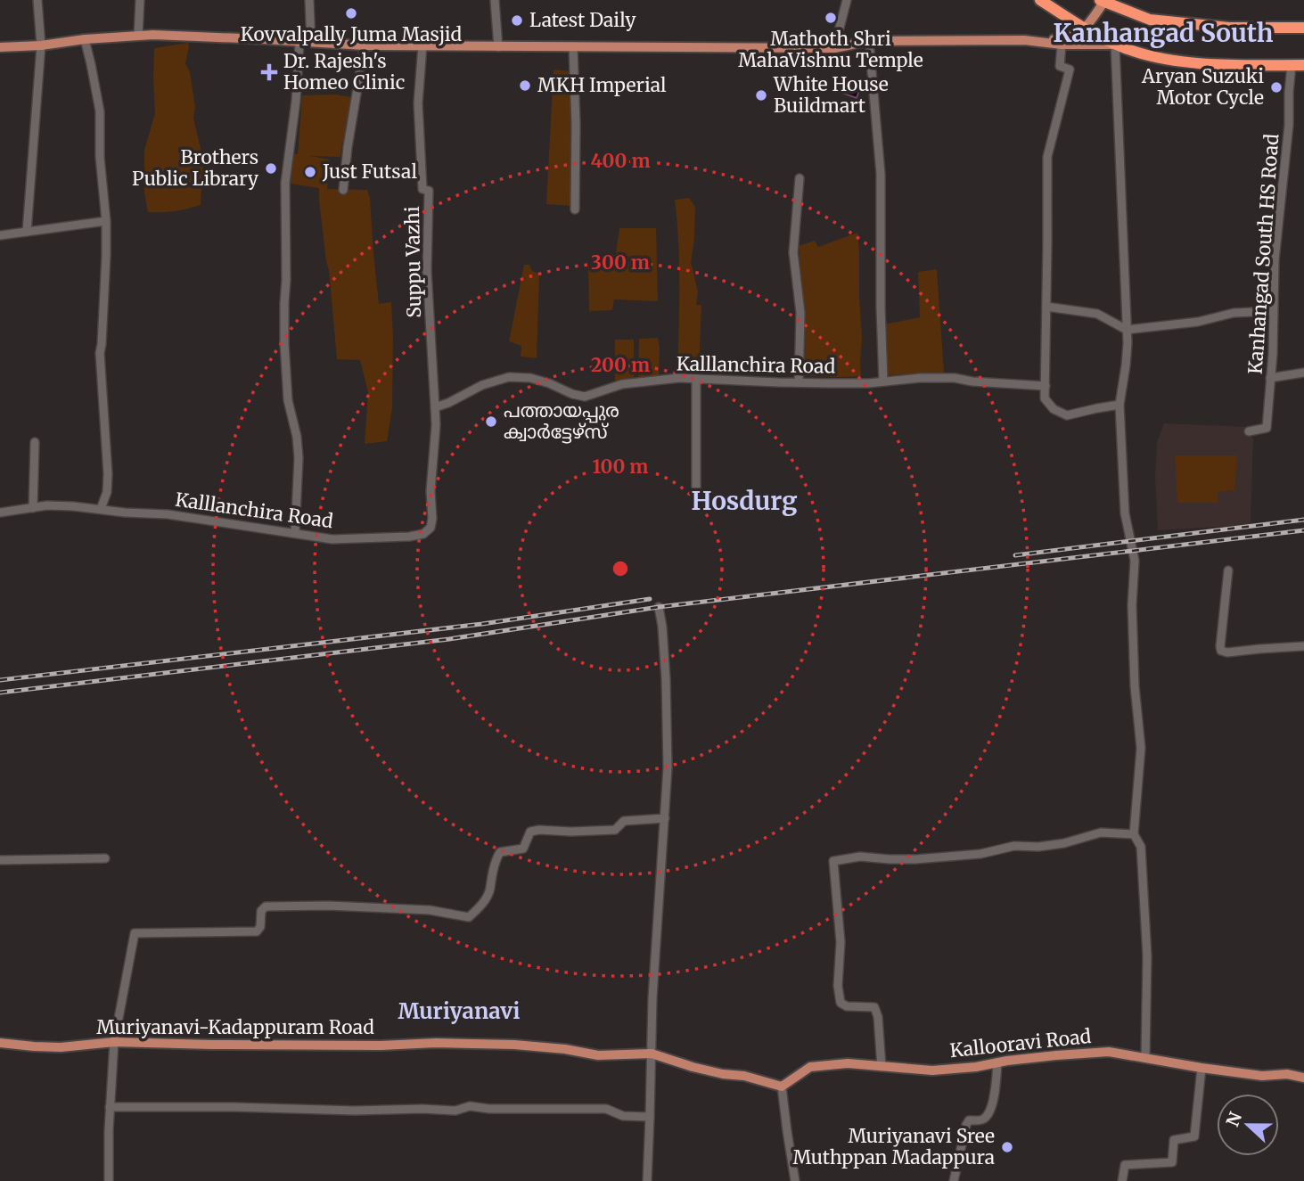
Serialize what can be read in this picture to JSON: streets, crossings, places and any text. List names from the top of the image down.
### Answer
{
  "streets": {
    "main road": ["Muriyanavi-Kadappuram Road", "Kallooravi Road"],
    "street": ["Kanhangad South HS Road", "Suppu Vazhi", "Kalllanchira Road"]
  },
  "crossings": [
    ["Suppu Vazhi", "Kalllanchira Road"],
    ["Muriyanavi-Kadappuram Road", "Kallooravi Road"]
  ],
  "districts": ["Kanhangad South", "Hosdurg", "Muriyanavi"],
  "places": {
    "other": [
      "Kovvalpally Juma Masjid",
      "Mathoth Shri MahaVishnu Temple",
      "Latest Daily",
      "MKH Imperial",
      "Aryan Suzuki Motor Cycle",
      "White House Buildmart",
      "Brothers Public Library",
      "Just Futsal",
      "പത്തായപ്പുര ക്വാർട്ടേഴ്സ്",
      "Muriyanavi Sree Muthppan Madappura"
    ],
    "health": ["Dr. Rajesh's Homeo Clinic"]
  },
  "north": "left",
  "rings": [
    "400 m",
    "300 m",
    "200 m",
    "100 m"
  ]
}
